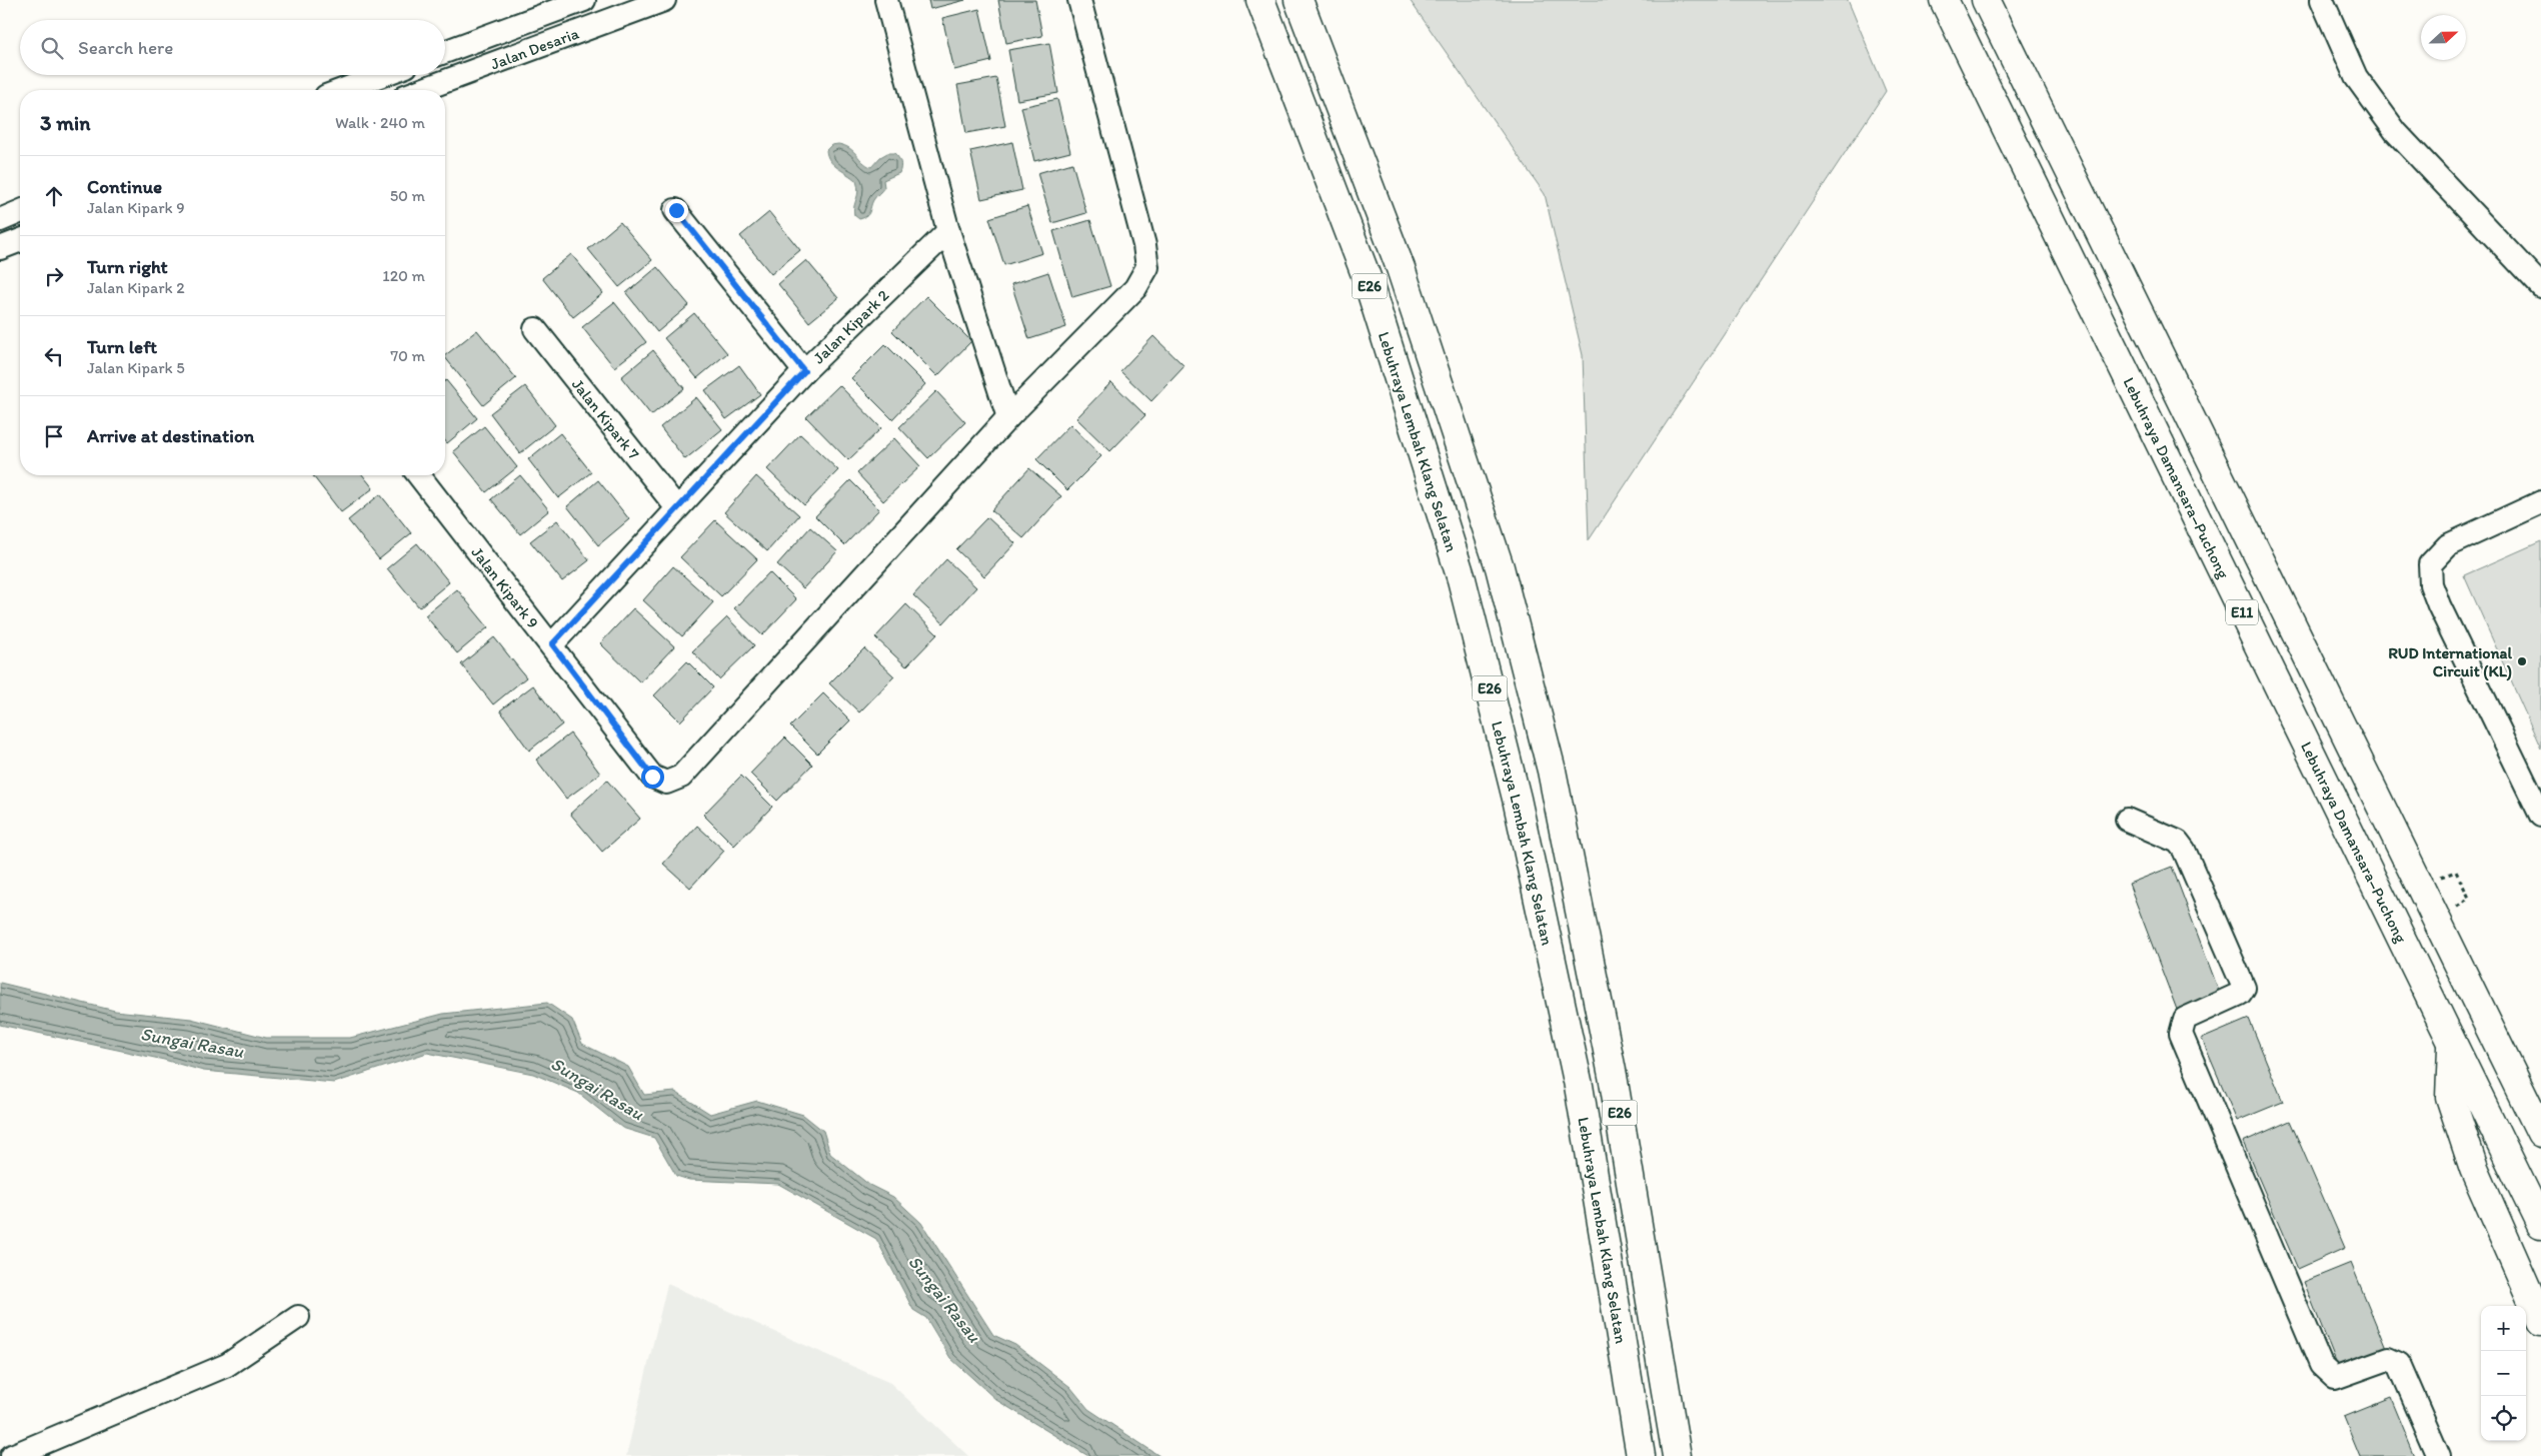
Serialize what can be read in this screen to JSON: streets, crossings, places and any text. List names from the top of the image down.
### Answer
{
  "streets": {
    "highway": [
      "E26",
      "Lebuhraya Lembah Klang Selatan",
      "Lebuhraya Damansara–Puchong",
      "E11"
    ],
    "street": [
      "Jalan Desaria",
      "Jalan Kipark 2",
      "Jalan Kipark 7",
      "Jalan Kipark 9"
    ]
  },
  "crossings": [
    ["Jalan Kipark 2", "Jalan Kipark 7"],
    ["Jalan Kipark 2", "Jalan Kipark 9"]
  ],
  "water": ["Sungai Rasau"],
  "places": ["RUD International Circuit (KL)"],
  "north": "right",
  "page": {
    "search": "Search here",
    "heading": ["3 min", "Walk · 240 m"],
    "list": [
      ["Continue", "Jalan Kipark 9", "50 m"],
      ["Turn right", "Jalan Kipark 2", "120 m"],
      ["Turn left", "Jalan Kipark 5", "70 m"],
      "Arrive at destination"
    ],
    "map_buttons": ["+", "−"]
  }
}
